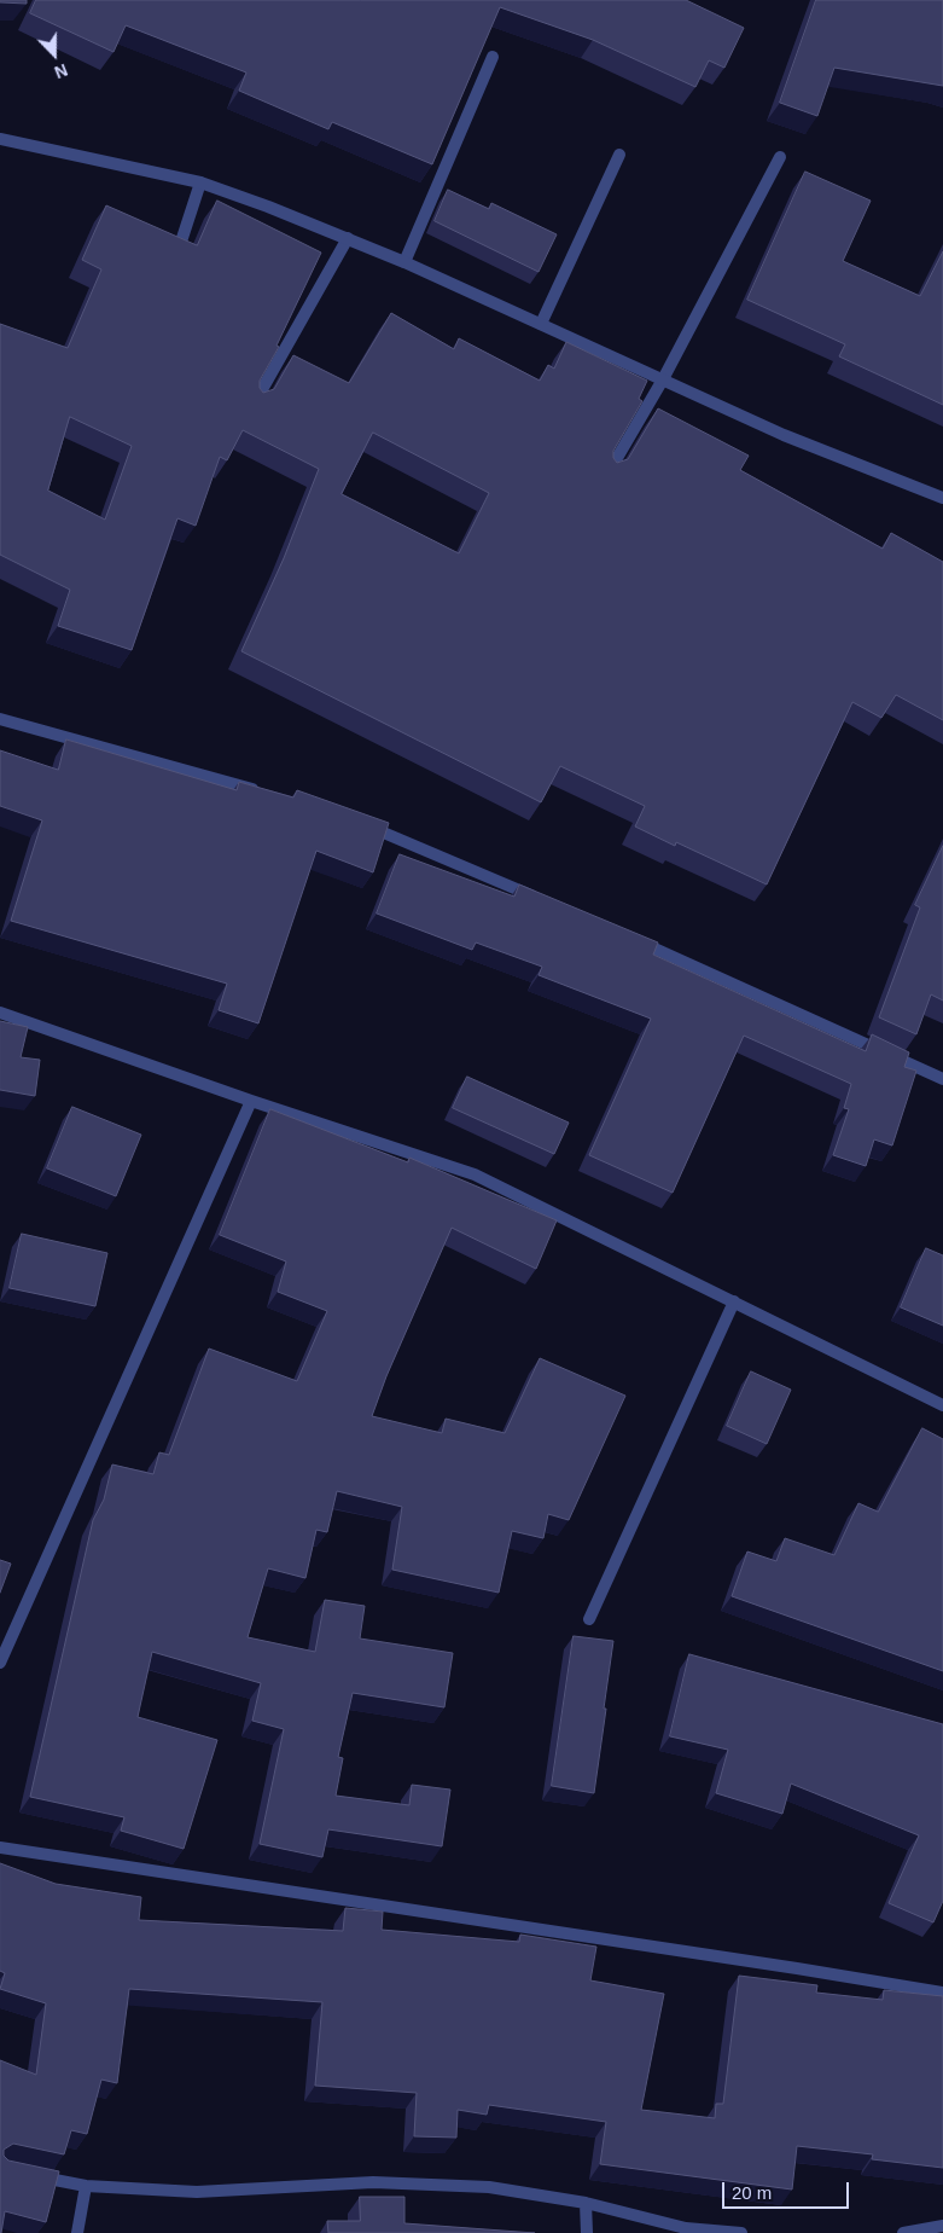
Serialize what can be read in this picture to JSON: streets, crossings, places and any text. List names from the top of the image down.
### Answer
{
  "scale_bar": "20 m",
  "north": "bottom"
}
